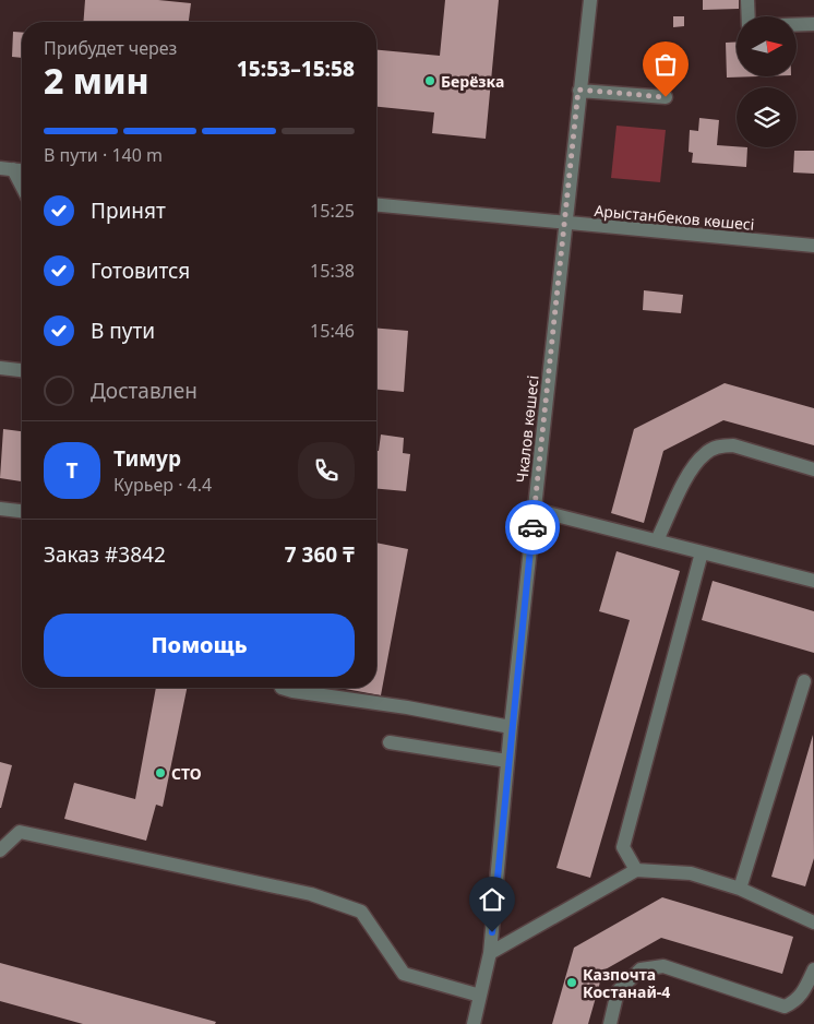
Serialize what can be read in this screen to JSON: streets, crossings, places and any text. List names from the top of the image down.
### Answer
{
  "streets": {
    "street": ["Арыстанбеков көшесі", "Чкалов көшесі"]
  },
  "crossings": [
    ["Арыстанбеков көшесі", "Чкалов көшесі"]
  ],
  "places": ["Берёзка", "СТО", "Казпочта Костанай-4"],
  "north": "right",
  "page": {
    "heading": ["2 мин", "Прибудет через", "15:53–15:58"],
    "panel": [
      "Тимур",
      "Курьер · 4.4",
      "Заказ #3842",
      "7 360 ₸"
    ],
    "bar": "В пути · 140 m",
    "list": [
      ["Принят", "15:25"],
      ["Готовится", "15:38"],
      ["В пути", "15:46"],
      "Доставлен"
    ],
    "round": "Т",
    "buttons": "Помощь"
  }
}
